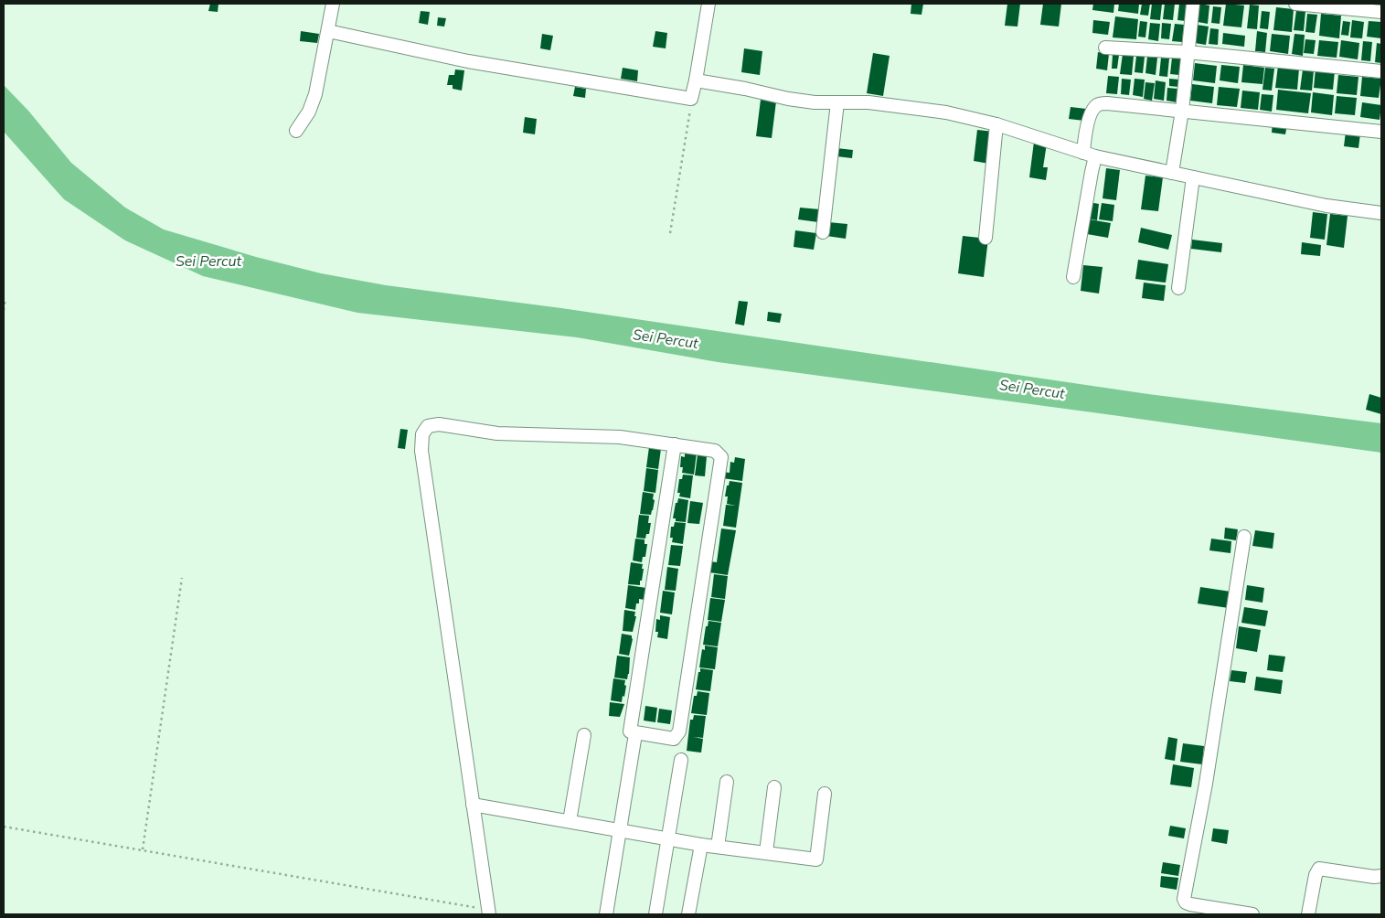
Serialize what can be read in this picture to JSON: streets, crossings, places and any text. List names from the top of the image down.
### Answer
{
  "water": ["Sei Percut"]
}
